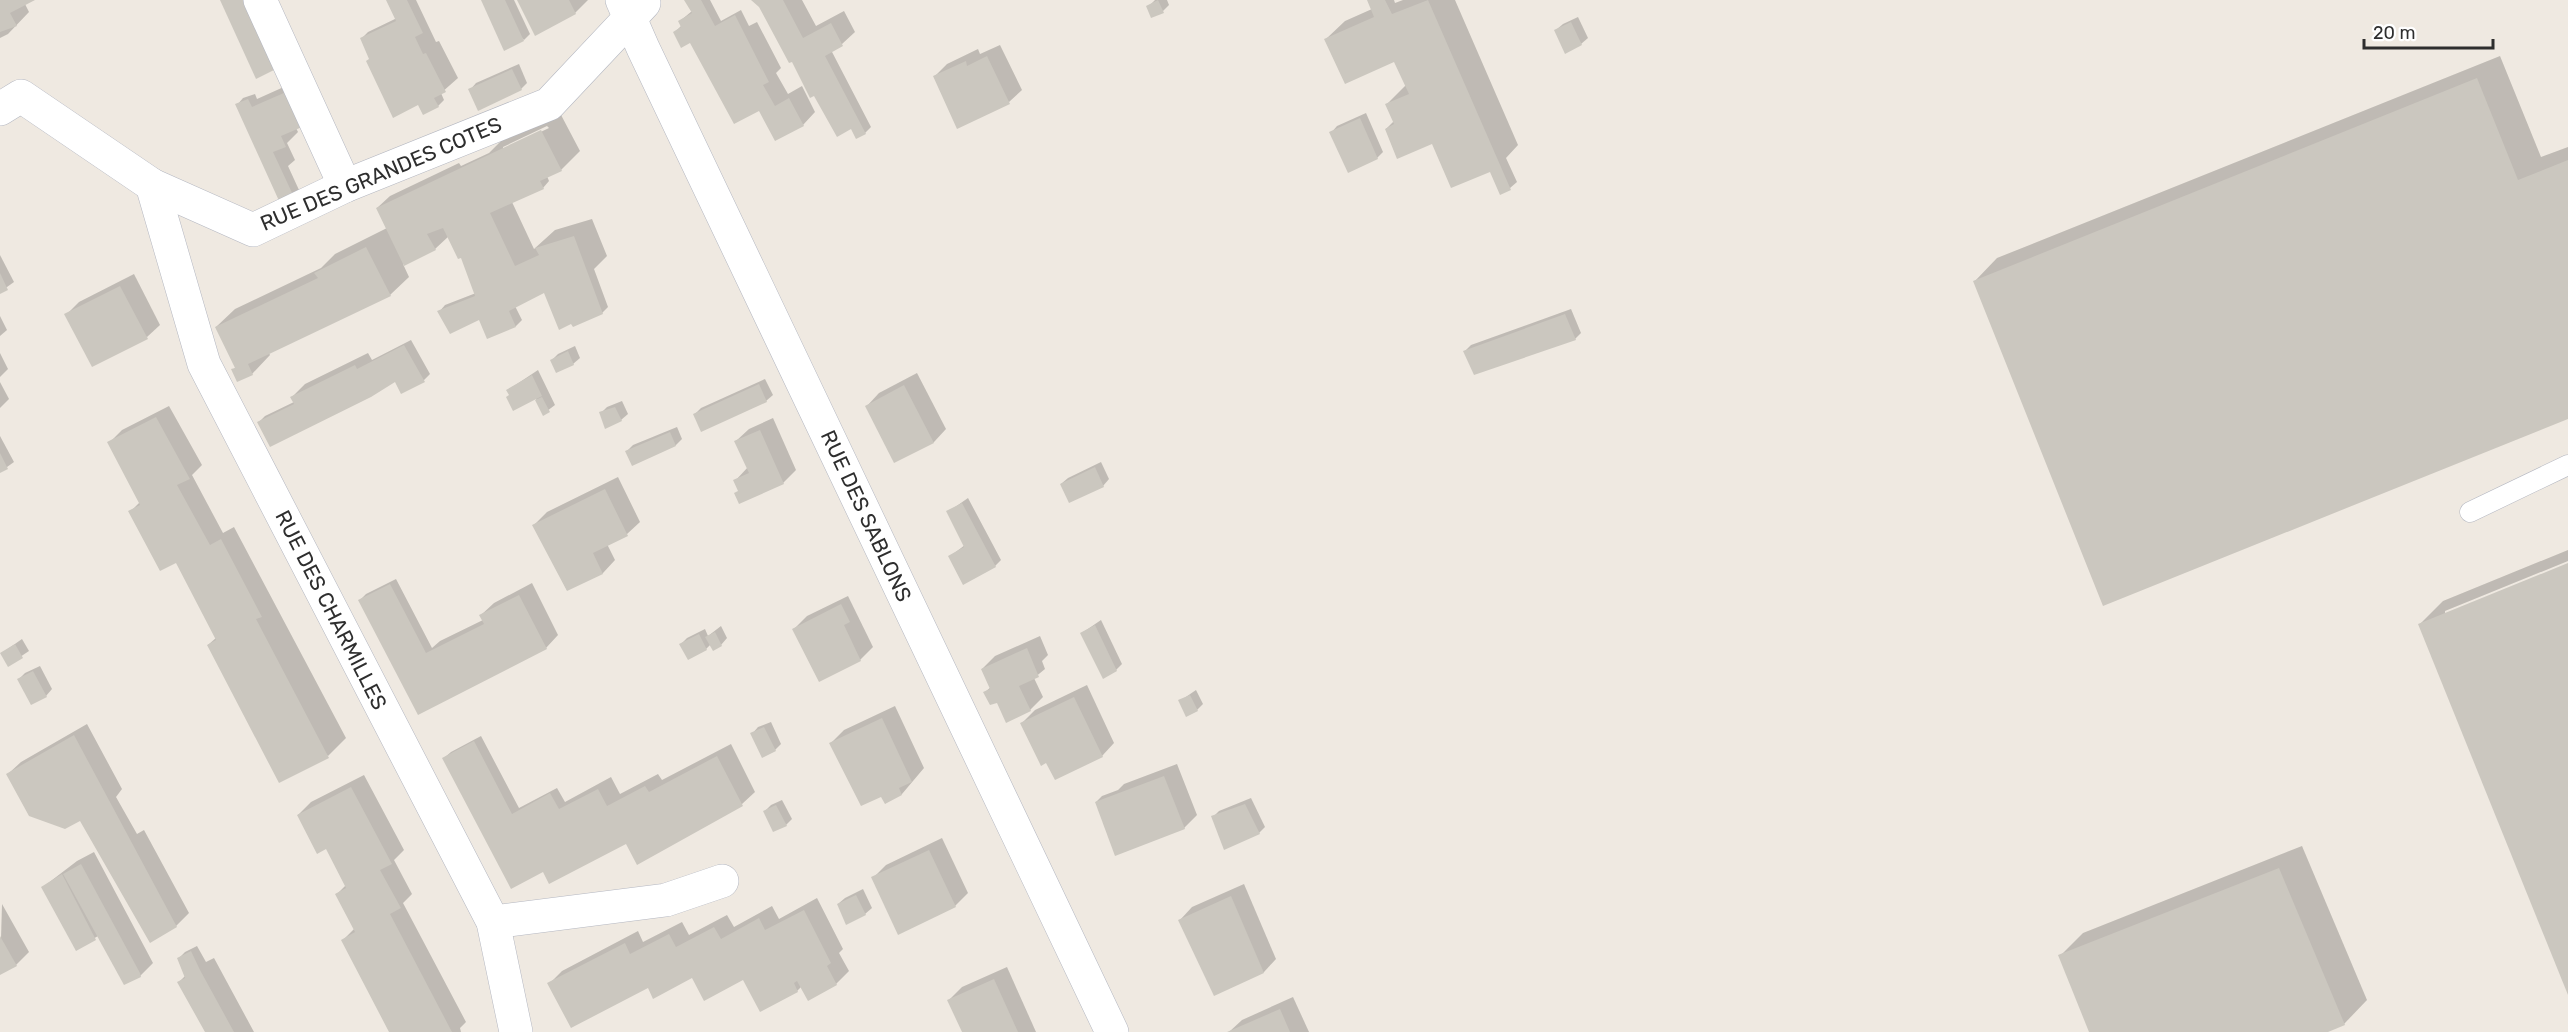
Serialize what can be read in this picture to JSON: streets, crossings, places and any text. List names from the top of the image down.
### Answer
{
  "streets": {
    "street": ["RUE DES GRANDES COTES", "RUE DES SABLONS", "RUE DES CHARMILLES"]
  },
  "crossings": [
    ["RUE DES GRANDES COTES", "RUE DES SABLONS"],
    ["RUE DES GRANDES COTES", "RUE DES CHARMILLES"]
  ],
  "scale_bar": "20 m"
}
